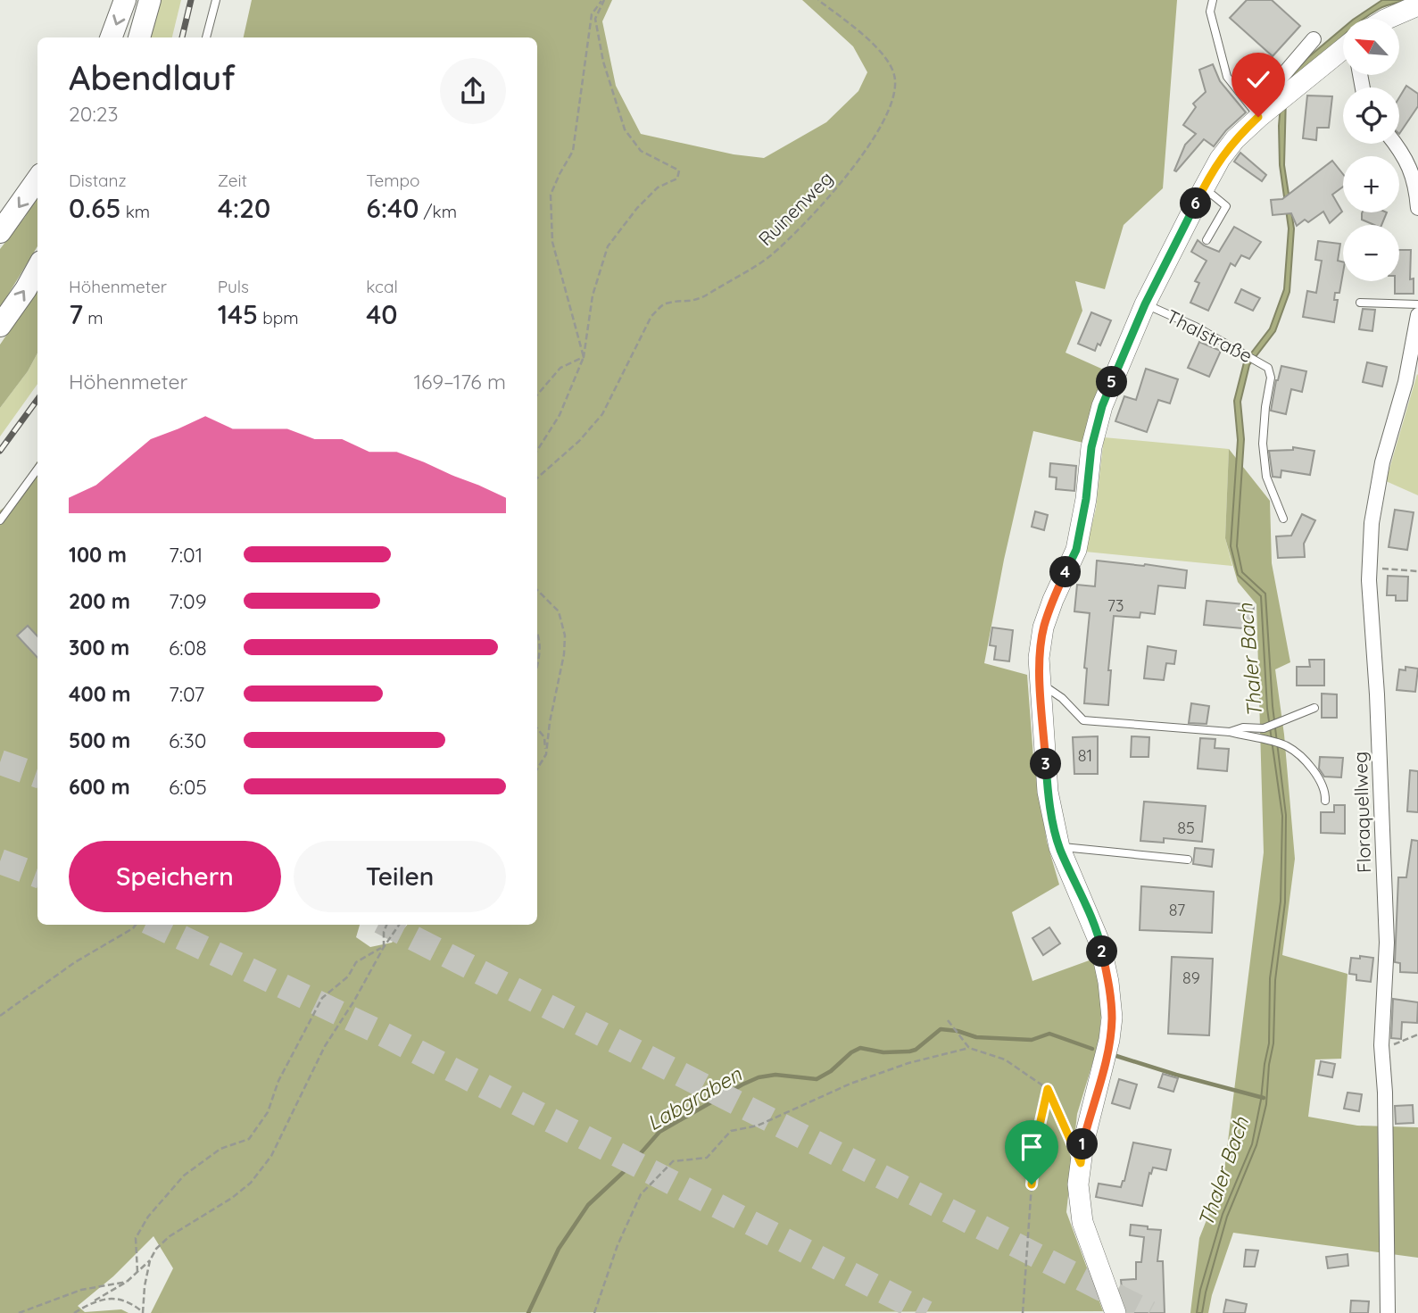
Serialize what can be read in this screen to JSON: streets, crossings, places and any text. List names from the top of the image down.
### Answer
{
  "streets": {
    "main road": ["Thalstraße"],
    "street": ["Floraquellweg"],
    "path": ["Ruinenweg"]
  },
  "water": ["Thaler Bach", "Labgraben"],
  "house_numbers": [
    "73",
    "81",
    "85",
    "87",
    "89"
  ],
  "north": "top left",
  "page": {
    "map_buttons": ["+", "−"],
    "heading": ["Abendlauf", "20:23"],
    "stats": [
      ["Distanz", "0.65 km"],
      ["Zeit", "4:20"],
      ["Tempo", "6:40 /km"],
      ["Höhenmeter", "7 m"],
      ["Puls", "145 bpm"],
      ["kcal", "40"]
    ],
    "pins": [
      "6",
      "5",
      "4",
      "3",
      "2",
      "1"
    ],
    "chart": ["Höhenmeter", "169–176 m"],
    "list": [
      {
        "name": "100 m",
        "note": "7:01"
      },
      {
        "name": "200 m",
        "note": "7:09"
      },
      {
        "name": "300 m",
        "note": "6:08"
      },
      {
        "name": "400 m",
        "note": "7:07"
      },
      {
        "name": "500 m",
        "note": "6:30"
      },
      {
        "name": "600 m",
        "note": "6:05"
      }
    ],
    "buttons": ["Speichern", "Teilen"]
  }
}
